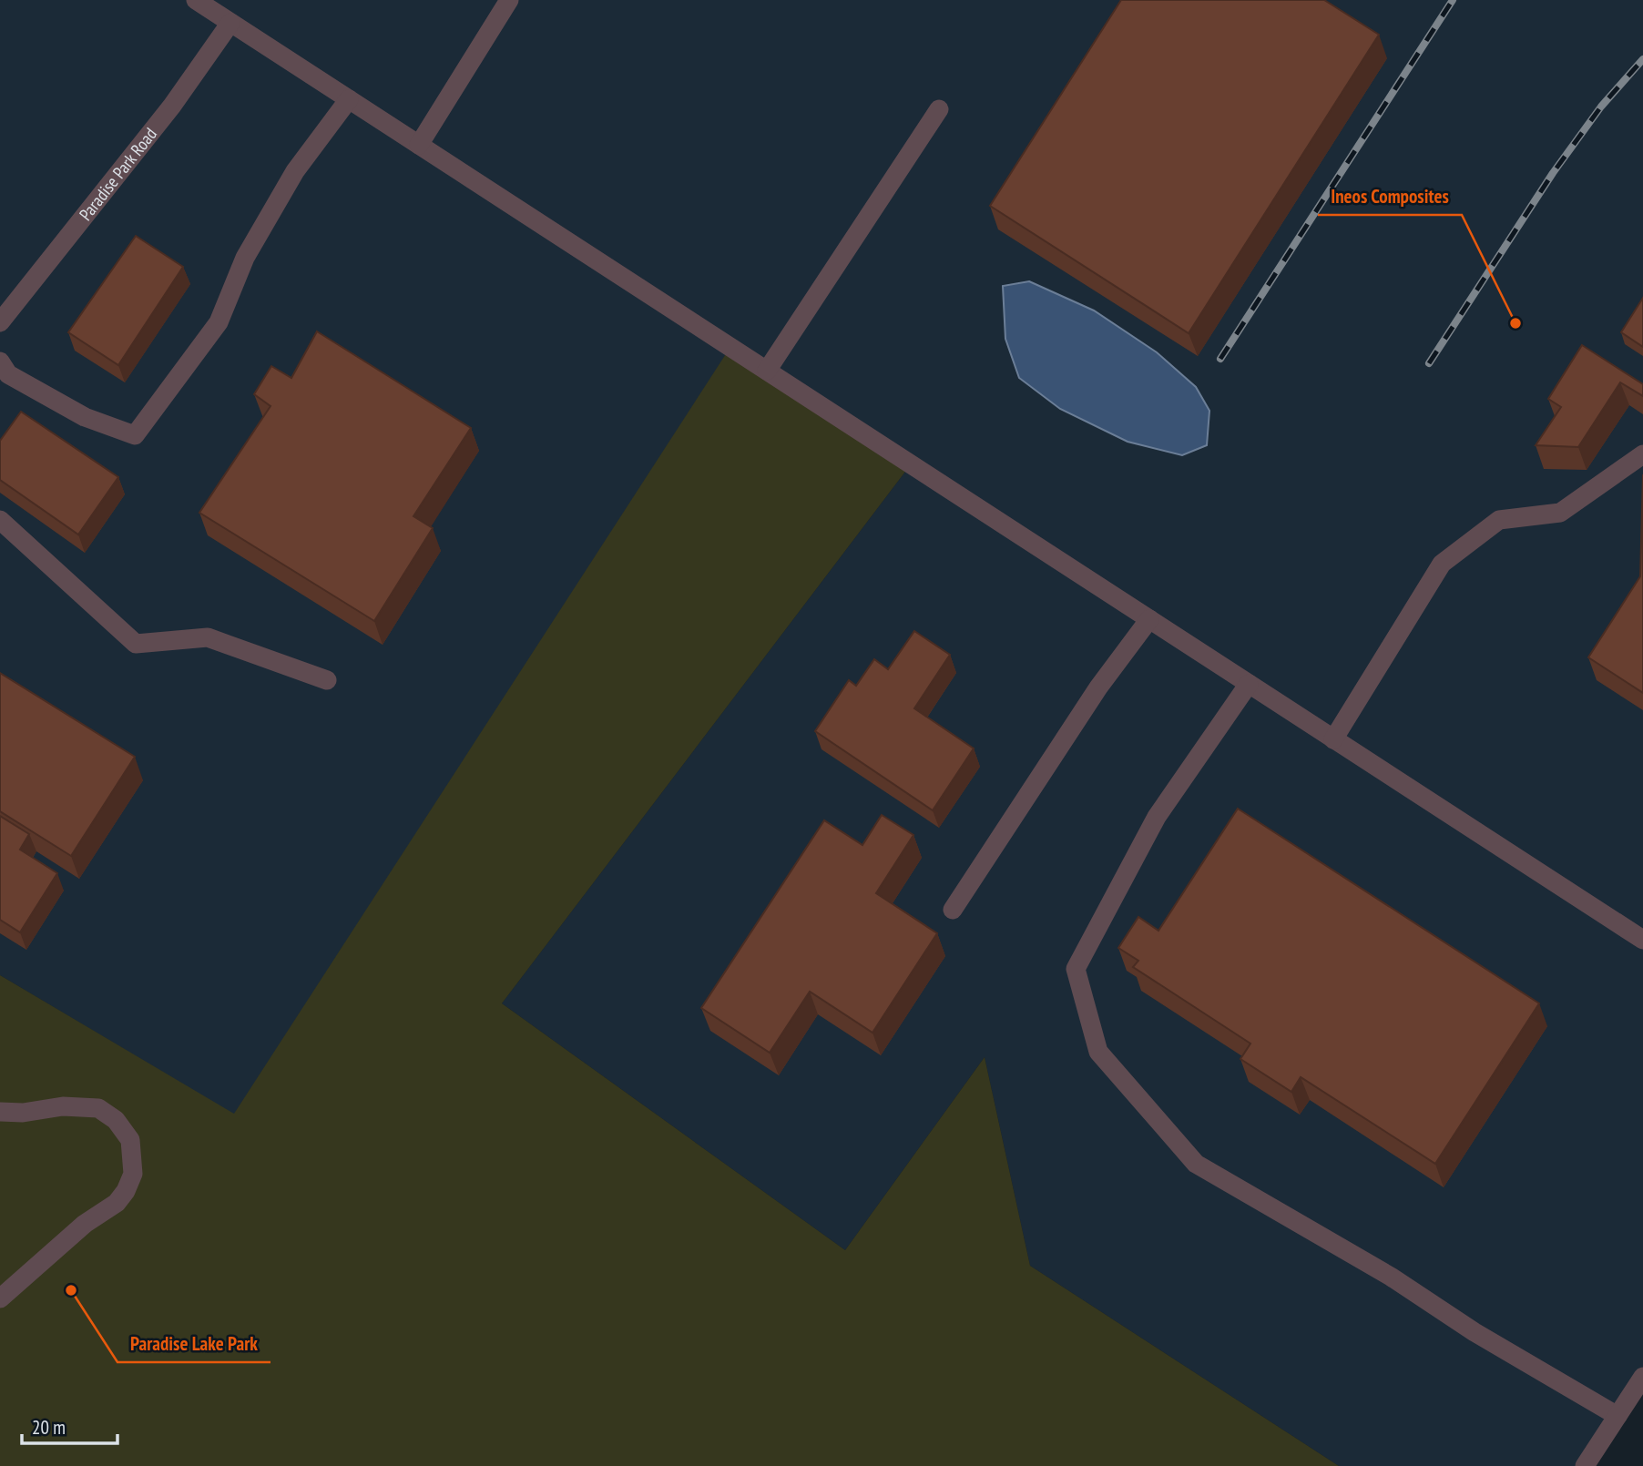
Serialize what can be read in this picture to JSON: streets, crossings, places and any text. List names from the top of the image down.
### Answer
{
  "streets": {
    "street": ["Paradise Park Road"]
  },
  "places": ["Ineos Composites", "Paradise Lake Park"],
  "scale_bar": "20 m"
}
